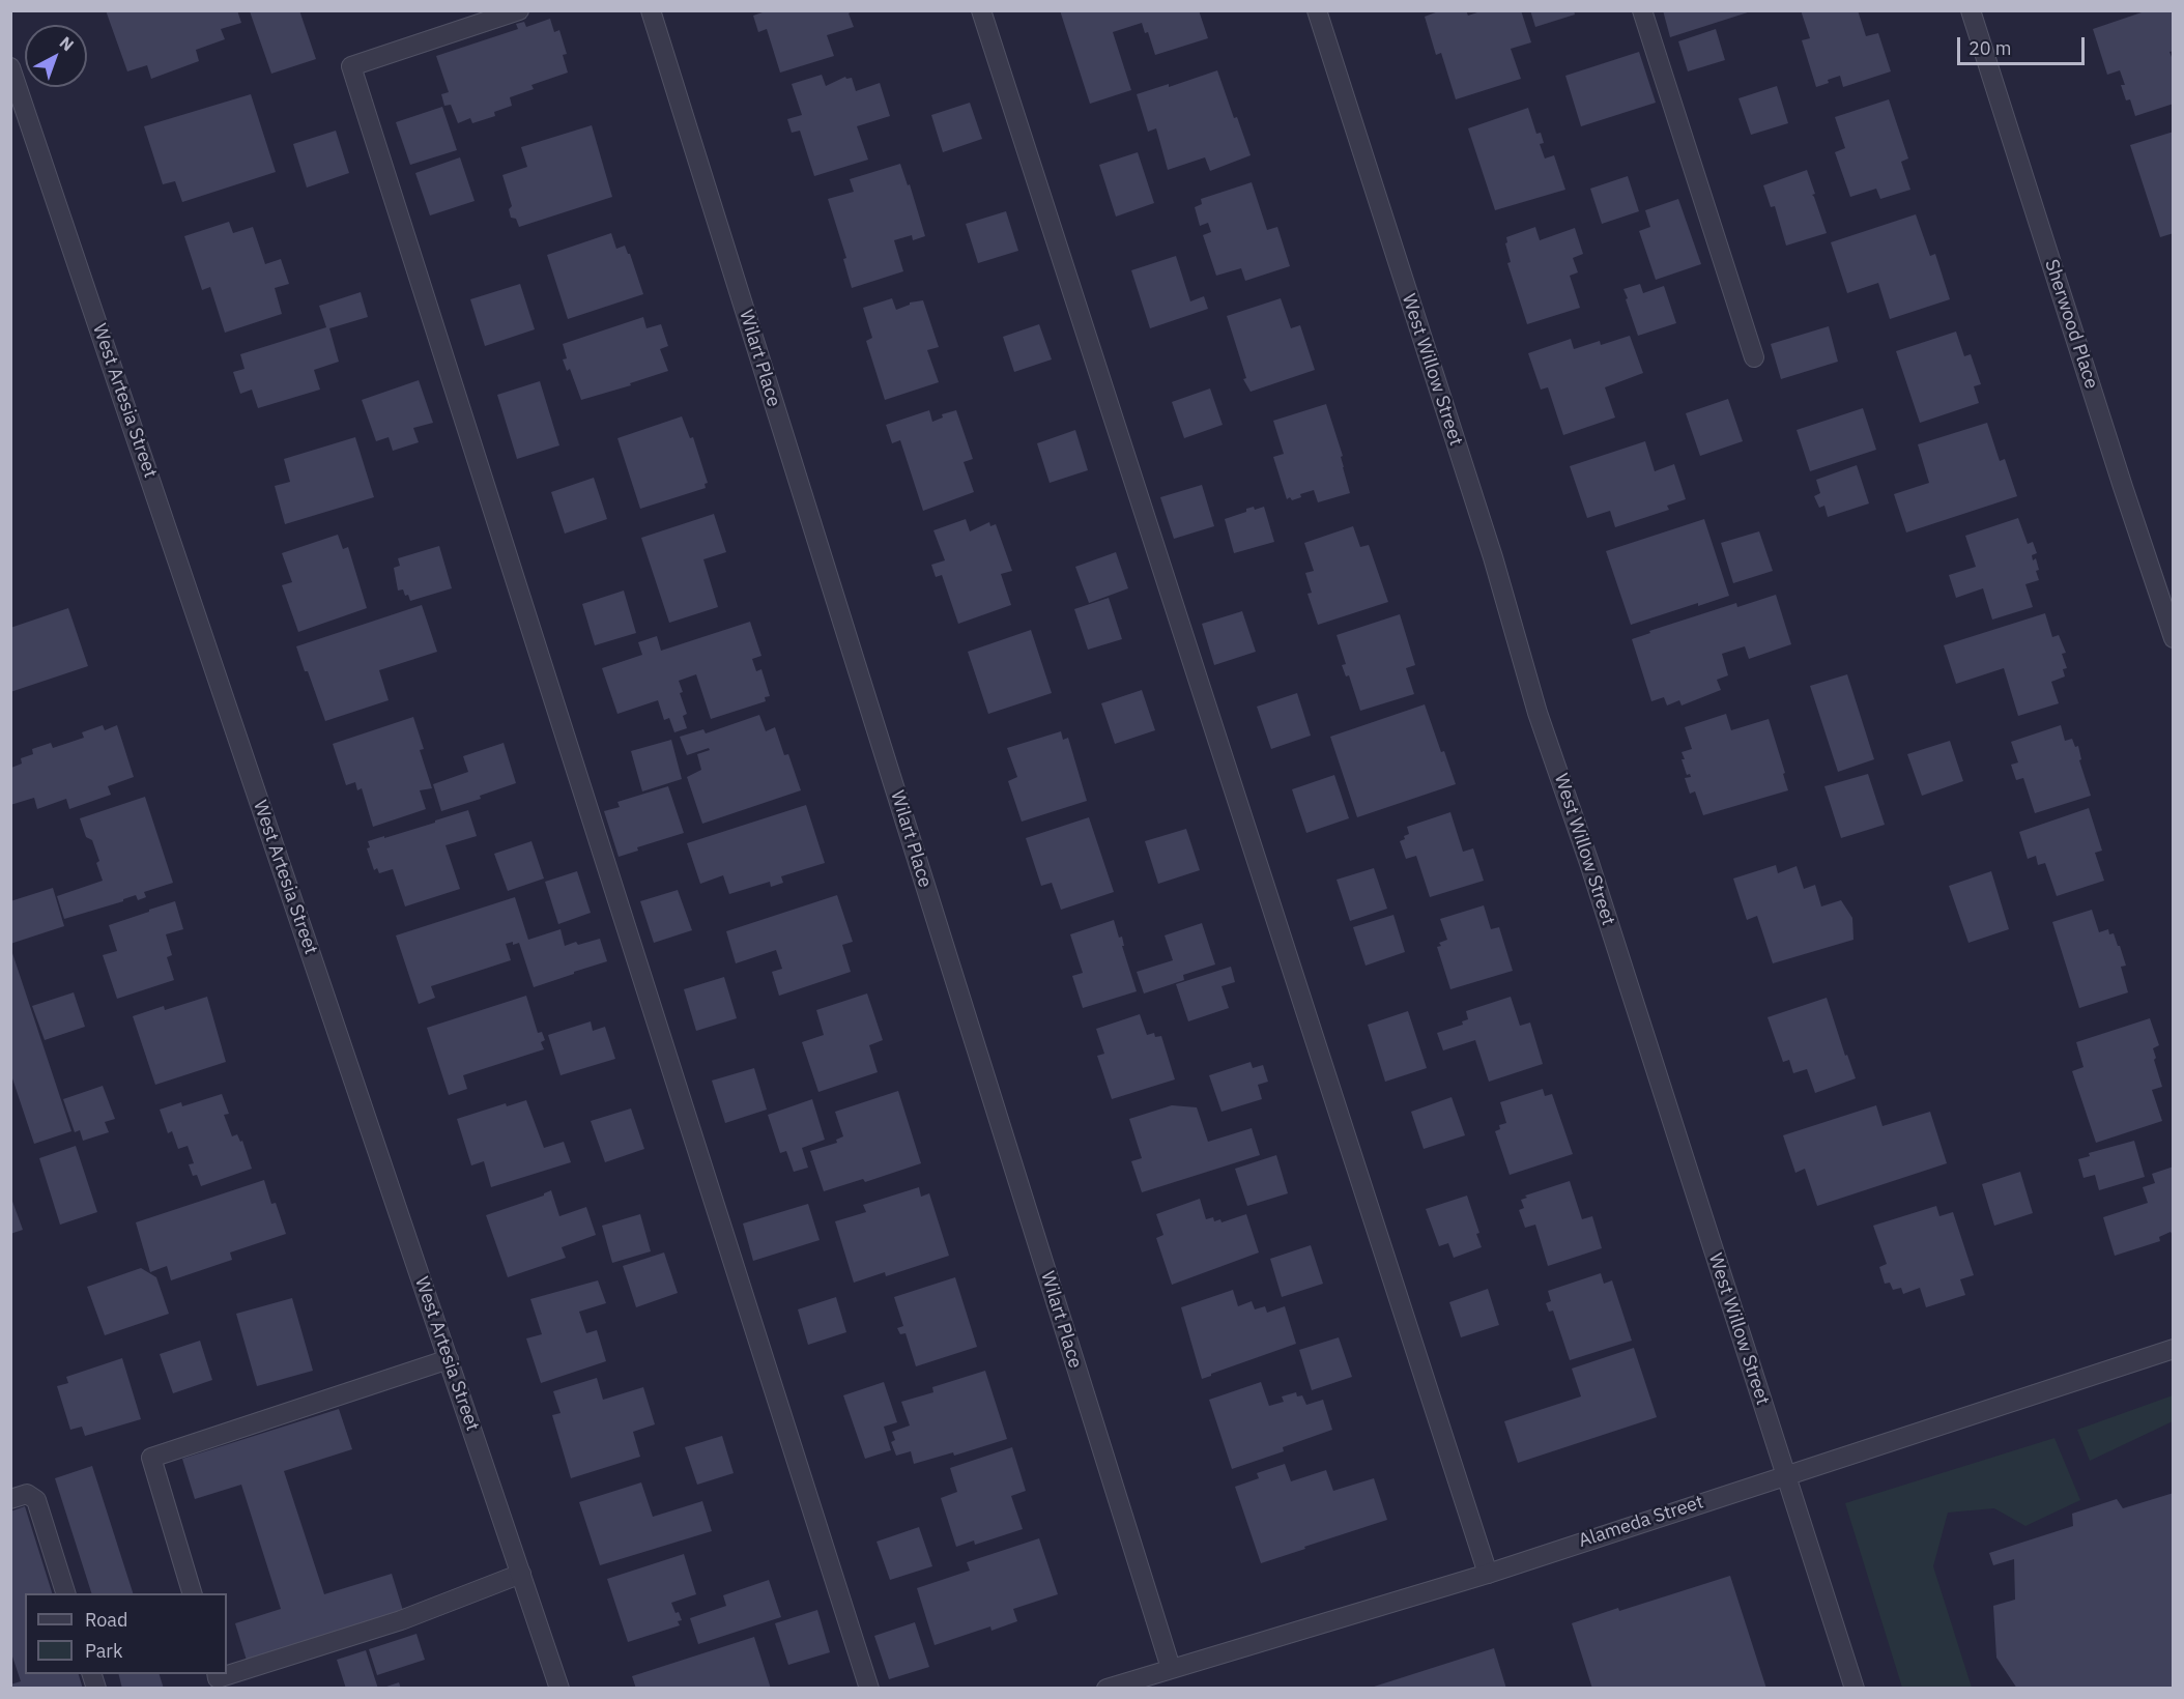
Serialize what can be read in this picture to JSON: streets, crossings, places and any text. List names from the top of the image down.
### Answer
{
  "streets": {
    "street": [
      "Sherwood Place",
      "Wilart Place",
      "West Willow Street",
      "West Artesia Street",
      "Alameda Street"
    ]
  },
  "crossings": [
    ["Wilart Place", "Alameda Street"],
    ["West Willow Street", "Alameda Street"]
  ],
  "legend": ["Road", "Park"],
  "scale_bar": "20 m",
  "north": "top right"
}
